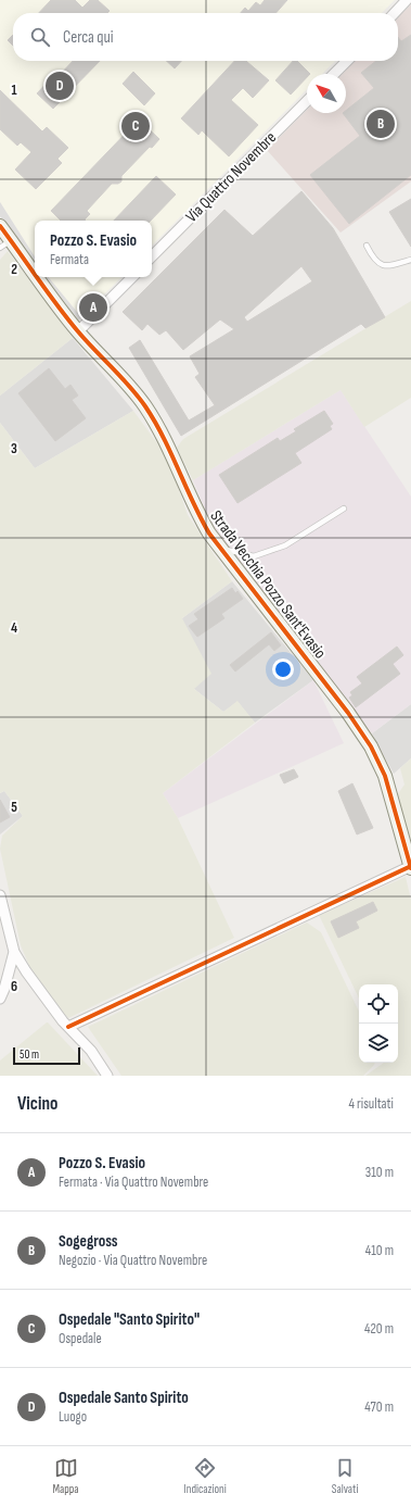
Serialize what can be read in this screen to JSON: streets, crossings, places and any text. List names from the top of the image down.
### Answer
{
  "streets": {
    "street": ["Via Quattro Novembre", "Strada Vecchia Pozzo Sant'Evasio"]
  },
  "scale_bar": "50 m",
  "north": "top left",
  "page": {
    "search": "Cerca qui",
    "pins": [
      "D",
      "B",
      "C",
      "A"
    ],
    "popup": ["Pozzo S. Evasio", "Fermata"],
    "scale": "50 m",
    "heading": ["Vicino", "4 risultati"],
    "list": [
      {
        "mark": "A",
        "name": "Pozzo S. Evasio",
        "note": "Fermata · Via Quattro Novembre",
        "value": "310 m"
      },
      {
        "mark": "B",
        "name": "Sogegross",
        "note": "Negozio · Via Quattro Novembre",
        "value": "410 m"
      },
      {
        "mark": "C",
        "name": "Ospedale \"Santo Spirito\"",
        "note": "Ospedale",
        "value": "420 m"
      },
      {
        "mark": "D",
        "name": "Ospedale Santo Spirito",
        "note": "Luogo",
        "value": "470 m"
      }
    ],
    "nav": ["Mappa", "Indicazioni", "Salvati"]
  },
  "grid": {
    "rows": [
      "1",
      "2",
      "3",
      "4",
      "5",
      "6"
    ]
  }
}
